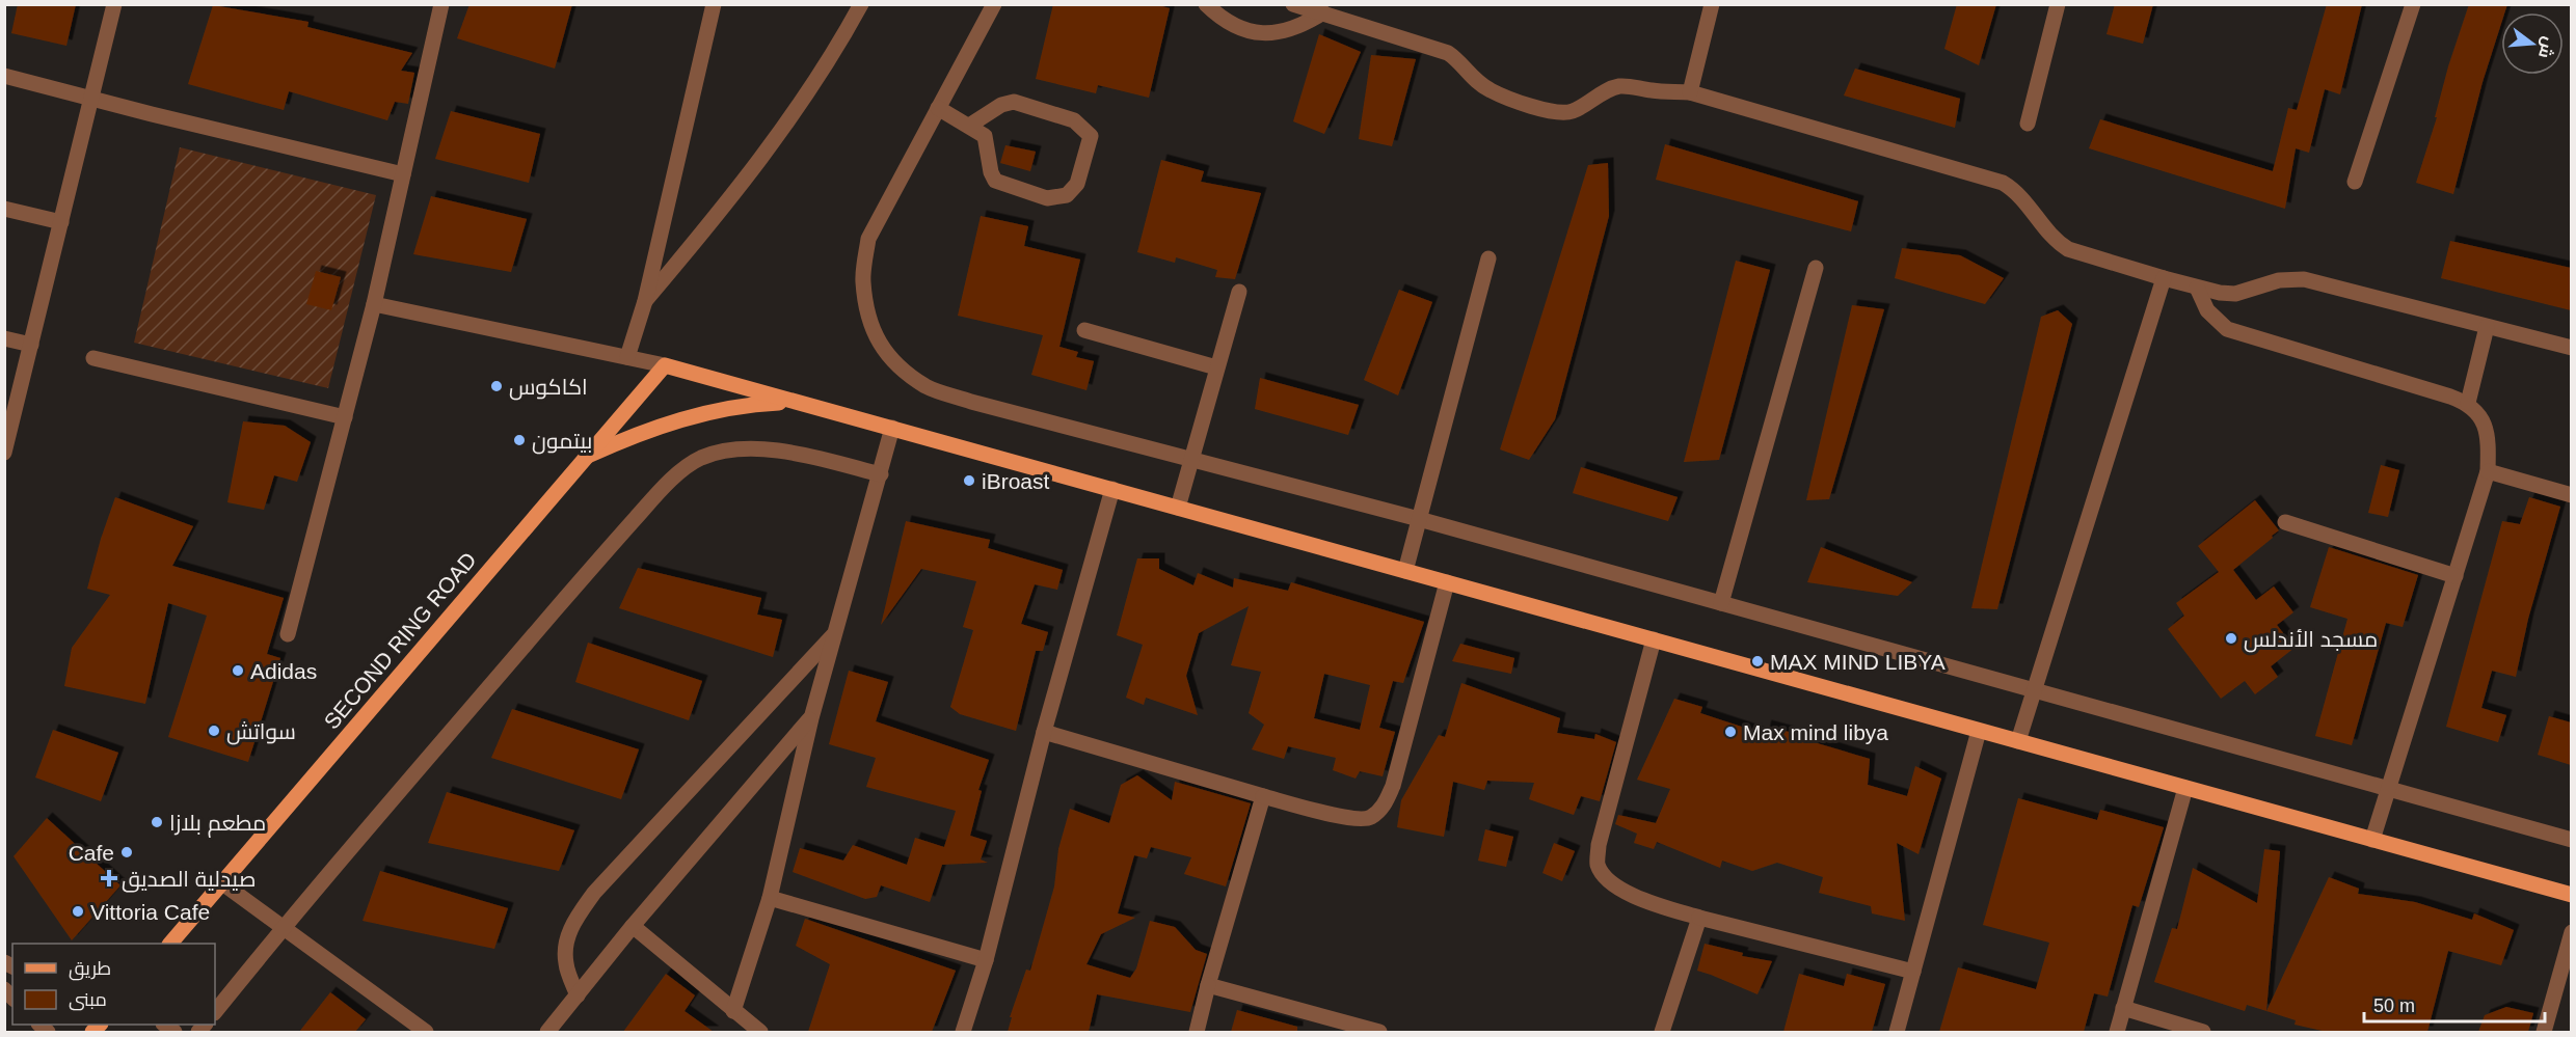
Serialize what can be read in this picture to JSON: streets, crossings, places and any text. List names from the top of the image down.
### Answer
{
  "streets": {
    "main road": ["SECOND RING ROAD"]
  },
  "places": {
    "other": [
      "اكاكوس",
      "بيتمون",
      "iBroast",
      "مسجد الأندلس",
      "MAX MIND LIBYA",
      "Adidas",
      "سواتش",
      "Max mind libya",
      "مطعم بلازا",
      "Cafe",
      "Vittoria Cafe"
    ],
    "health": ["صيدلية الصديق"]
  },
  "legend": ["طريق", "مبنى"],
  "scale_bar": "50 m",
  "north": "right"
}
